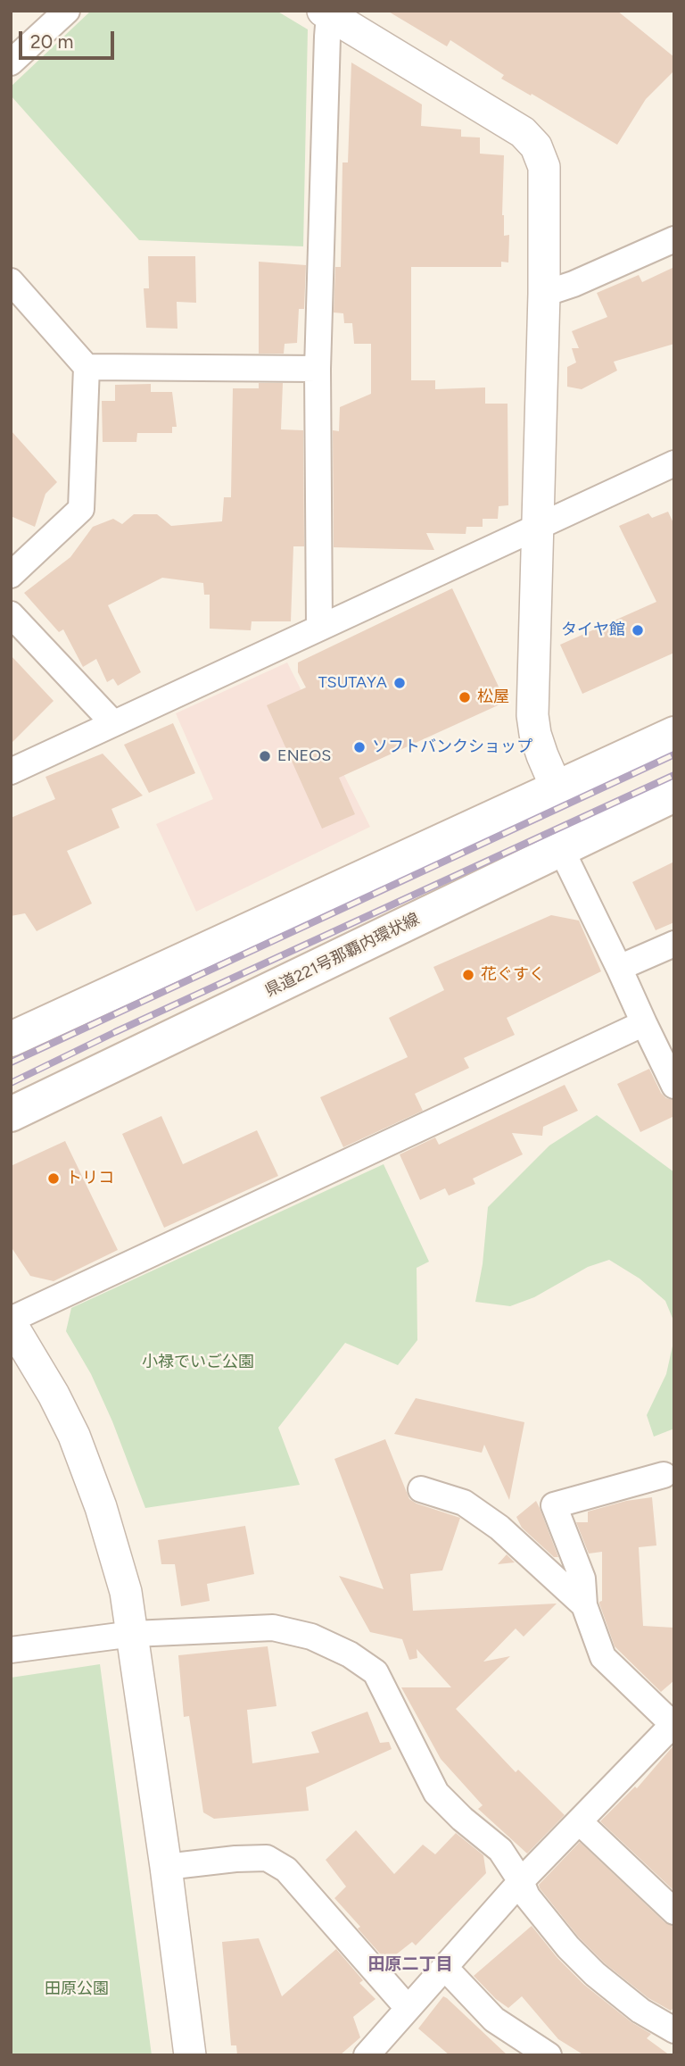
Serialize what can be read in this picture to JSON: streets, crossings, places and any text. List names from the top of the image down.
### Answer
{
  "streets": {
    "main road": ["県道221号那覇内環状線"]
  },
  "districts": ["田原二丁目"],
  "parks": ["小禄でいご公園", "田原公園"],
  "places": [
    "タイヤ館",
    "TSUTAYA",
    "松屋",
    "ソフトバンクショップ",
    "ENEOS",
    "花ぐすく",
    "トリコ"
  ],
  "scale_bar": "20 m"
}
